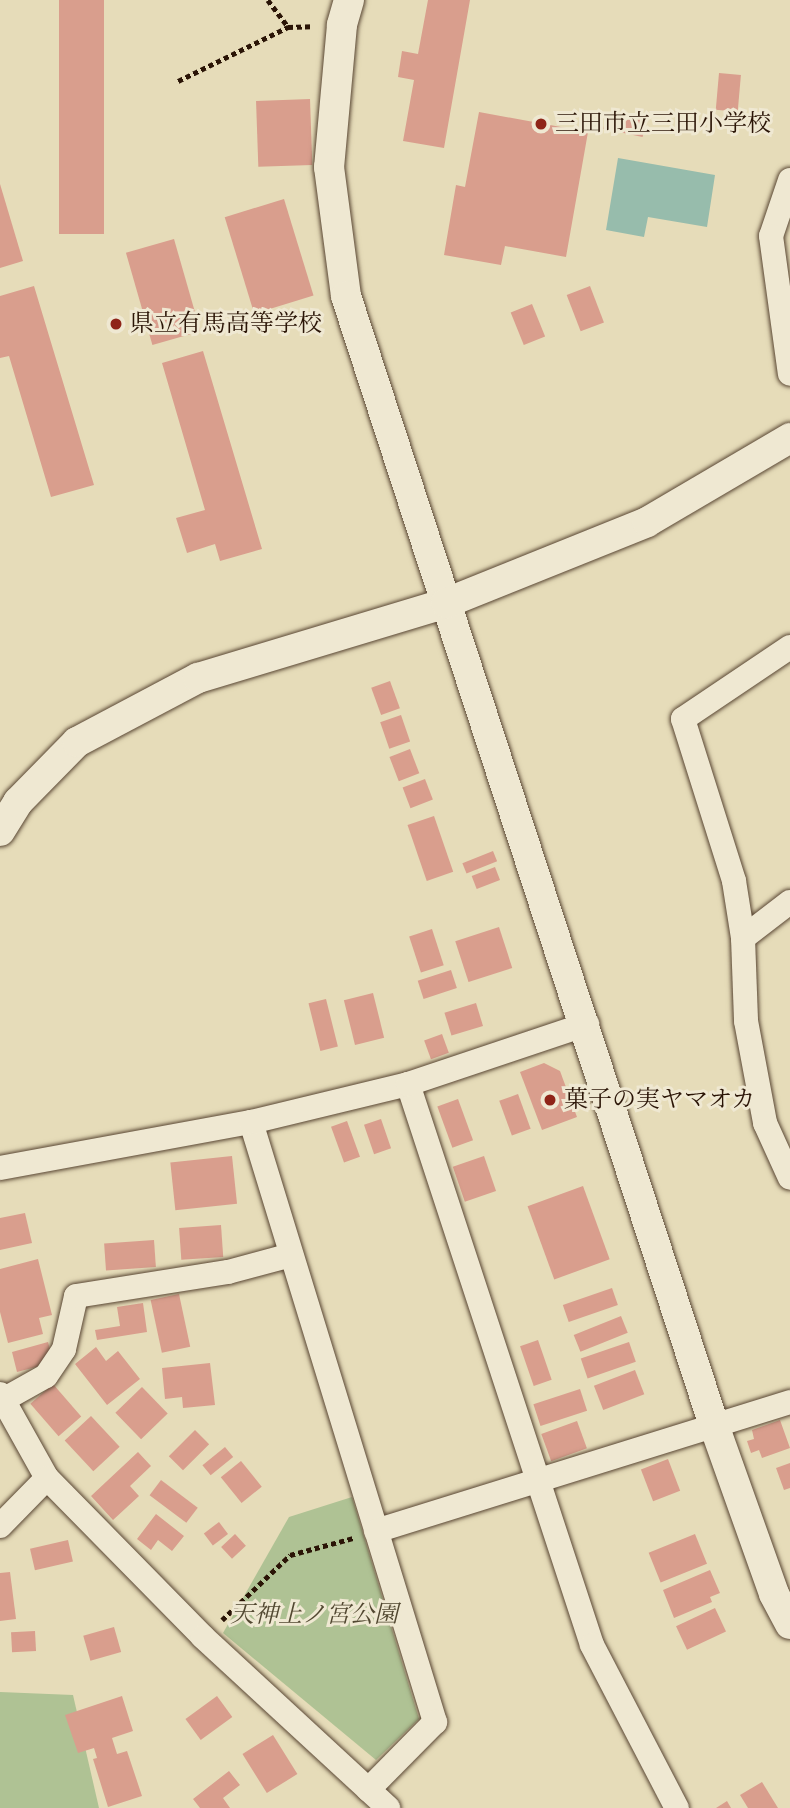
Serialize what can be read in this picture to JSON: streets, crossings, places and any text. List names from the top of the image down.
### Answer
{
  "parks": ["天神上ノ宮公園"],
  "places": ["三田市立三田小学校", "県立有馬高等学校", "菓子の実ヤマオカ"]
}
